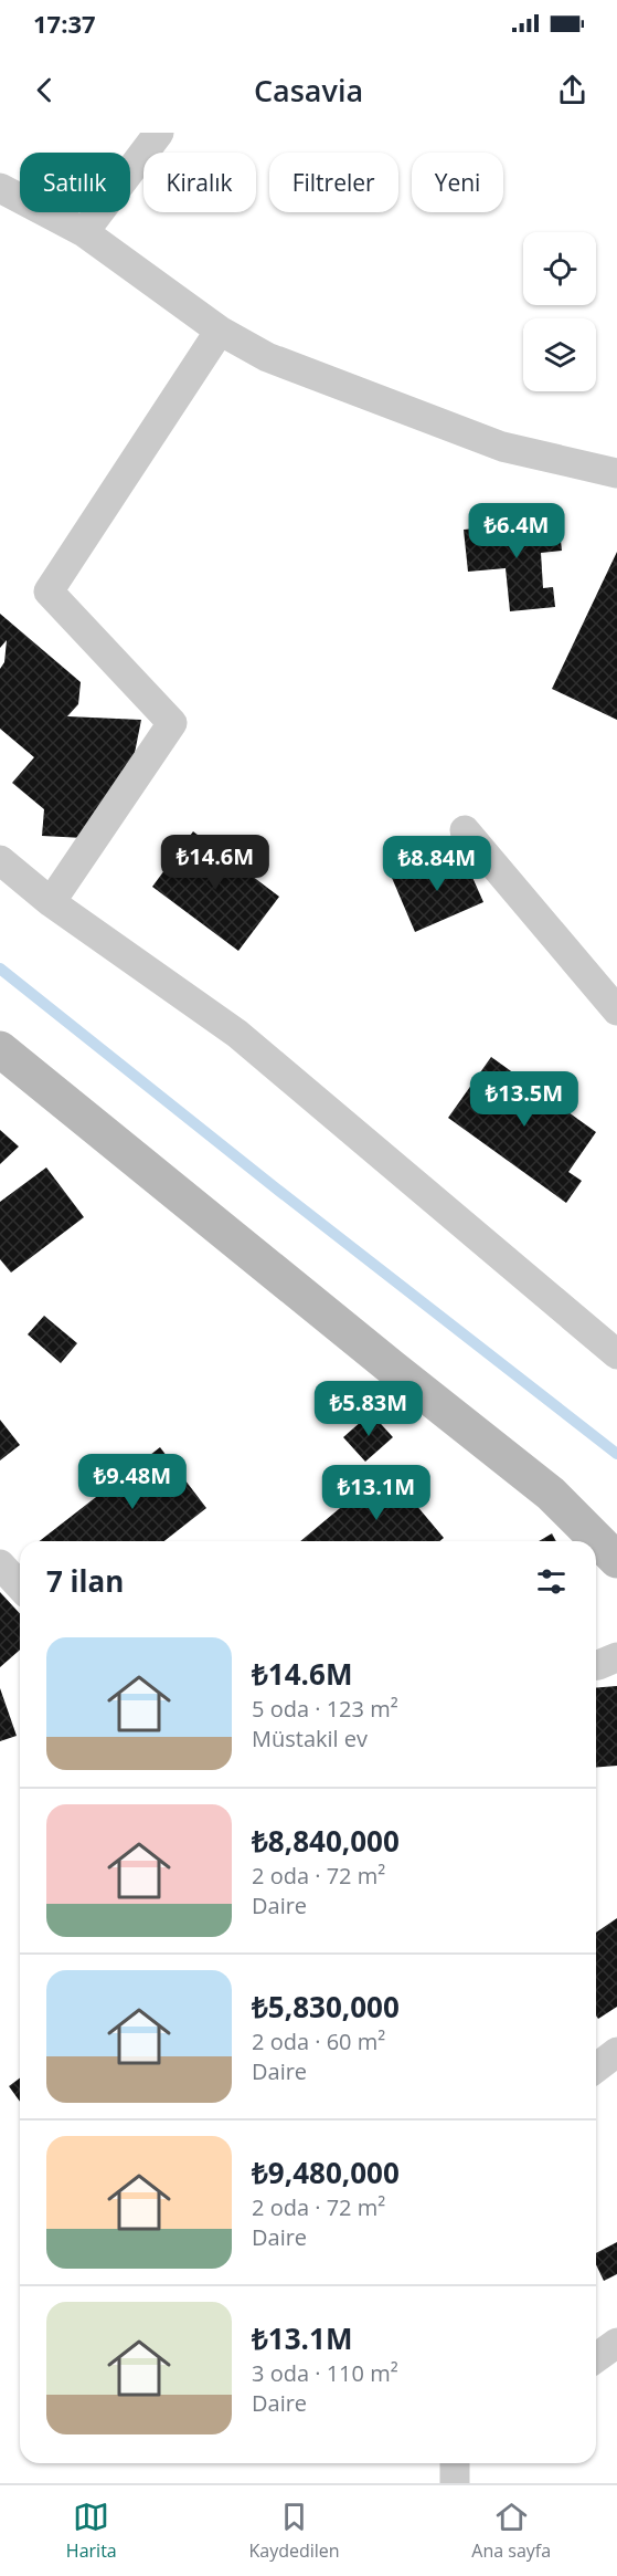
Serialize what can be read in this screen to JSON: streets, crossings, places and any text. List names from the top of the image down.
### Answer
{
  "page": {
    "status": "17:37",
    "header": "Casavia",
    "chip": [
      "Satılık",
      "Kiralık",
      "Filtreler",
      "Yeni"
    ],
    "price": [
      "₺6.4M",
      "₺14.6M",
      "₺8.84M",
      "₺13.5M",
      "₺5.83M",
      "₺9.48M",
      "₺13.1M"
    ],
    "heading": "7 ilan",
    "list": [
      {
        "name": "₺14.6M",
        "note": "5 oda · 123 m² · Müstakil ev"
      },
      {
        "name": "₺8,840,000",
        "note": "2 oda · 72 m² · Daire"
      },
      {
        "name": "₺5,830,000",
        "note": "2 oda · 60 m² · Daire"
      },
      {
        "name": "₺9,480,000",
        "note": "2 oda · 72 m² · Daire"
      },
      {
        "name": "₺13.1M",
        "note": "3 oda · 110 m² · Daire"
      }
    ],
    "tabs": ["Harita", "Kaydedilen", "Ana sayfa"]
  }
}
